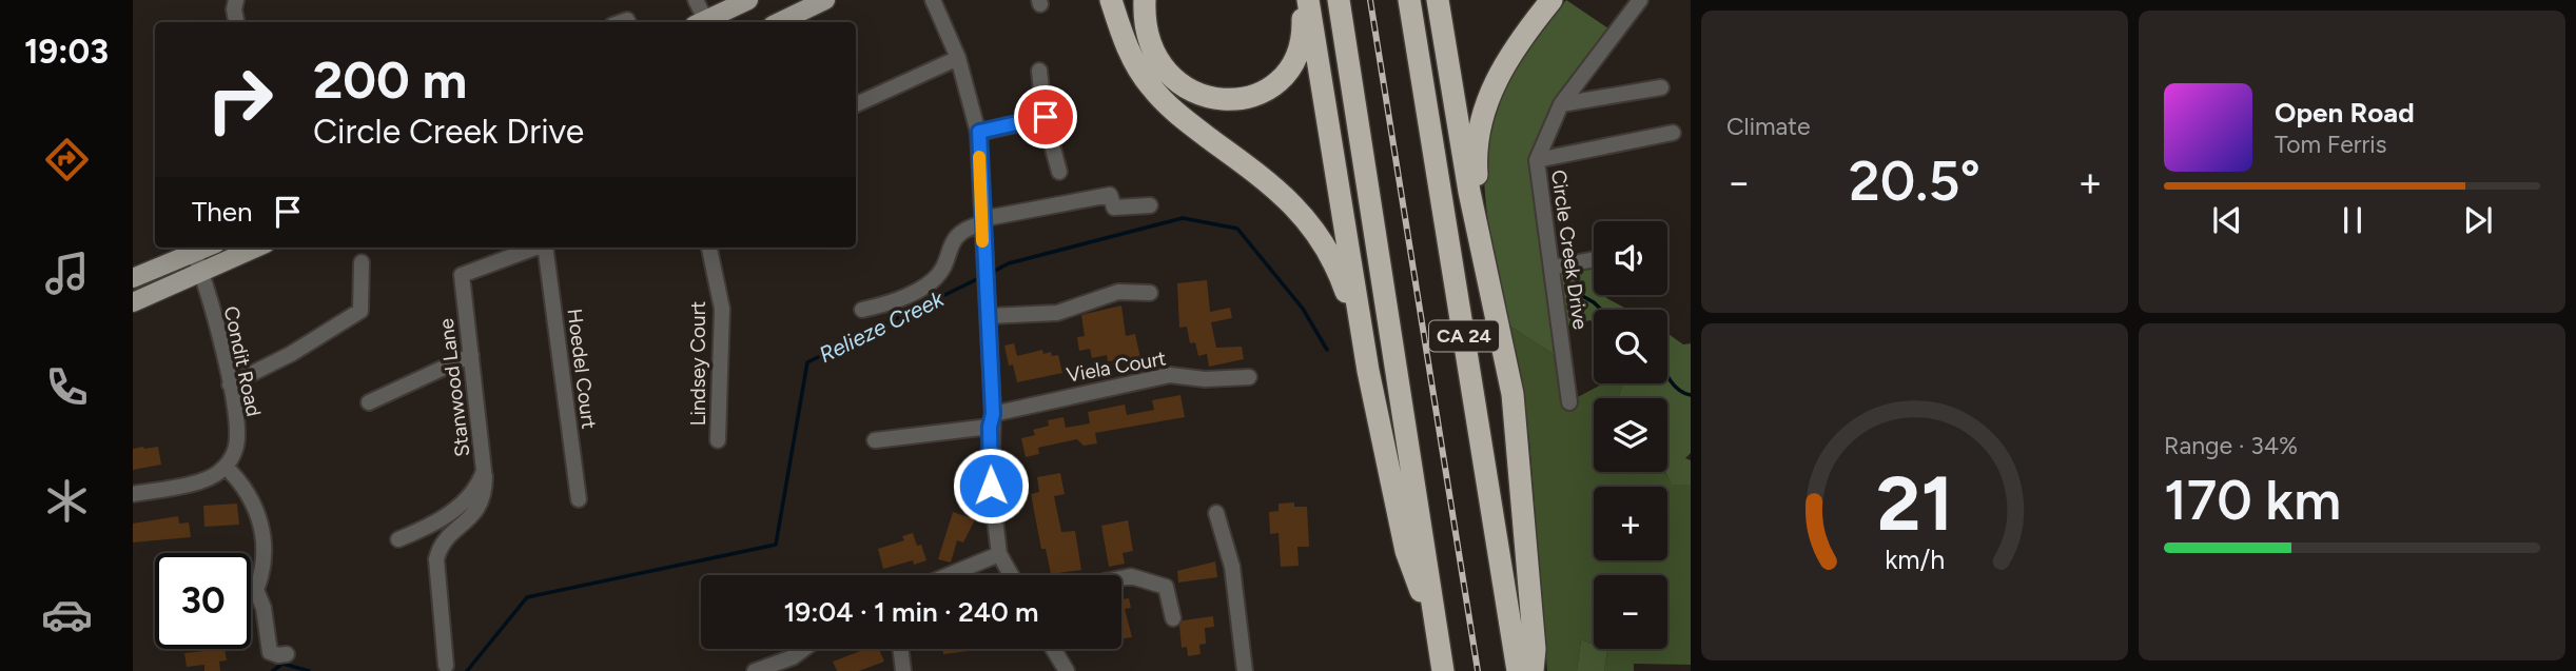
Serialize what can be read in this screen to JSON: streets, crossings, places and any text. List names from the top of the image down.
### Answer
{
  "streets": {
    "highway": ["CA 24"],
    "street": [
      "Circle Creek Drive",
      "Condit Road",
      "Lindsey Court",
      "Viela Court",
      "Hoedel Court",
      "Stanwood Lane"
    ]
  },
  "water": ["Relieze Creek"],
  "page": {
    "tabs": "19:03",
    "tile": [
      "Climate",
      ["Range · 34%", "170 km"]
    ],
    "turn": ["200 m", "Circle Creek Drive"],
    "song": ["Open Road", "Tom Ferris"],
    "heat": ["−", "20.5°", "+"],
    "then": "Then",
    "map_buttons": ["+", "−"],
    "limit": "30",
    "trip": "19:04 · 1 min · 240 m",
    "gauge": ["21", "km/h"]
  }
}
